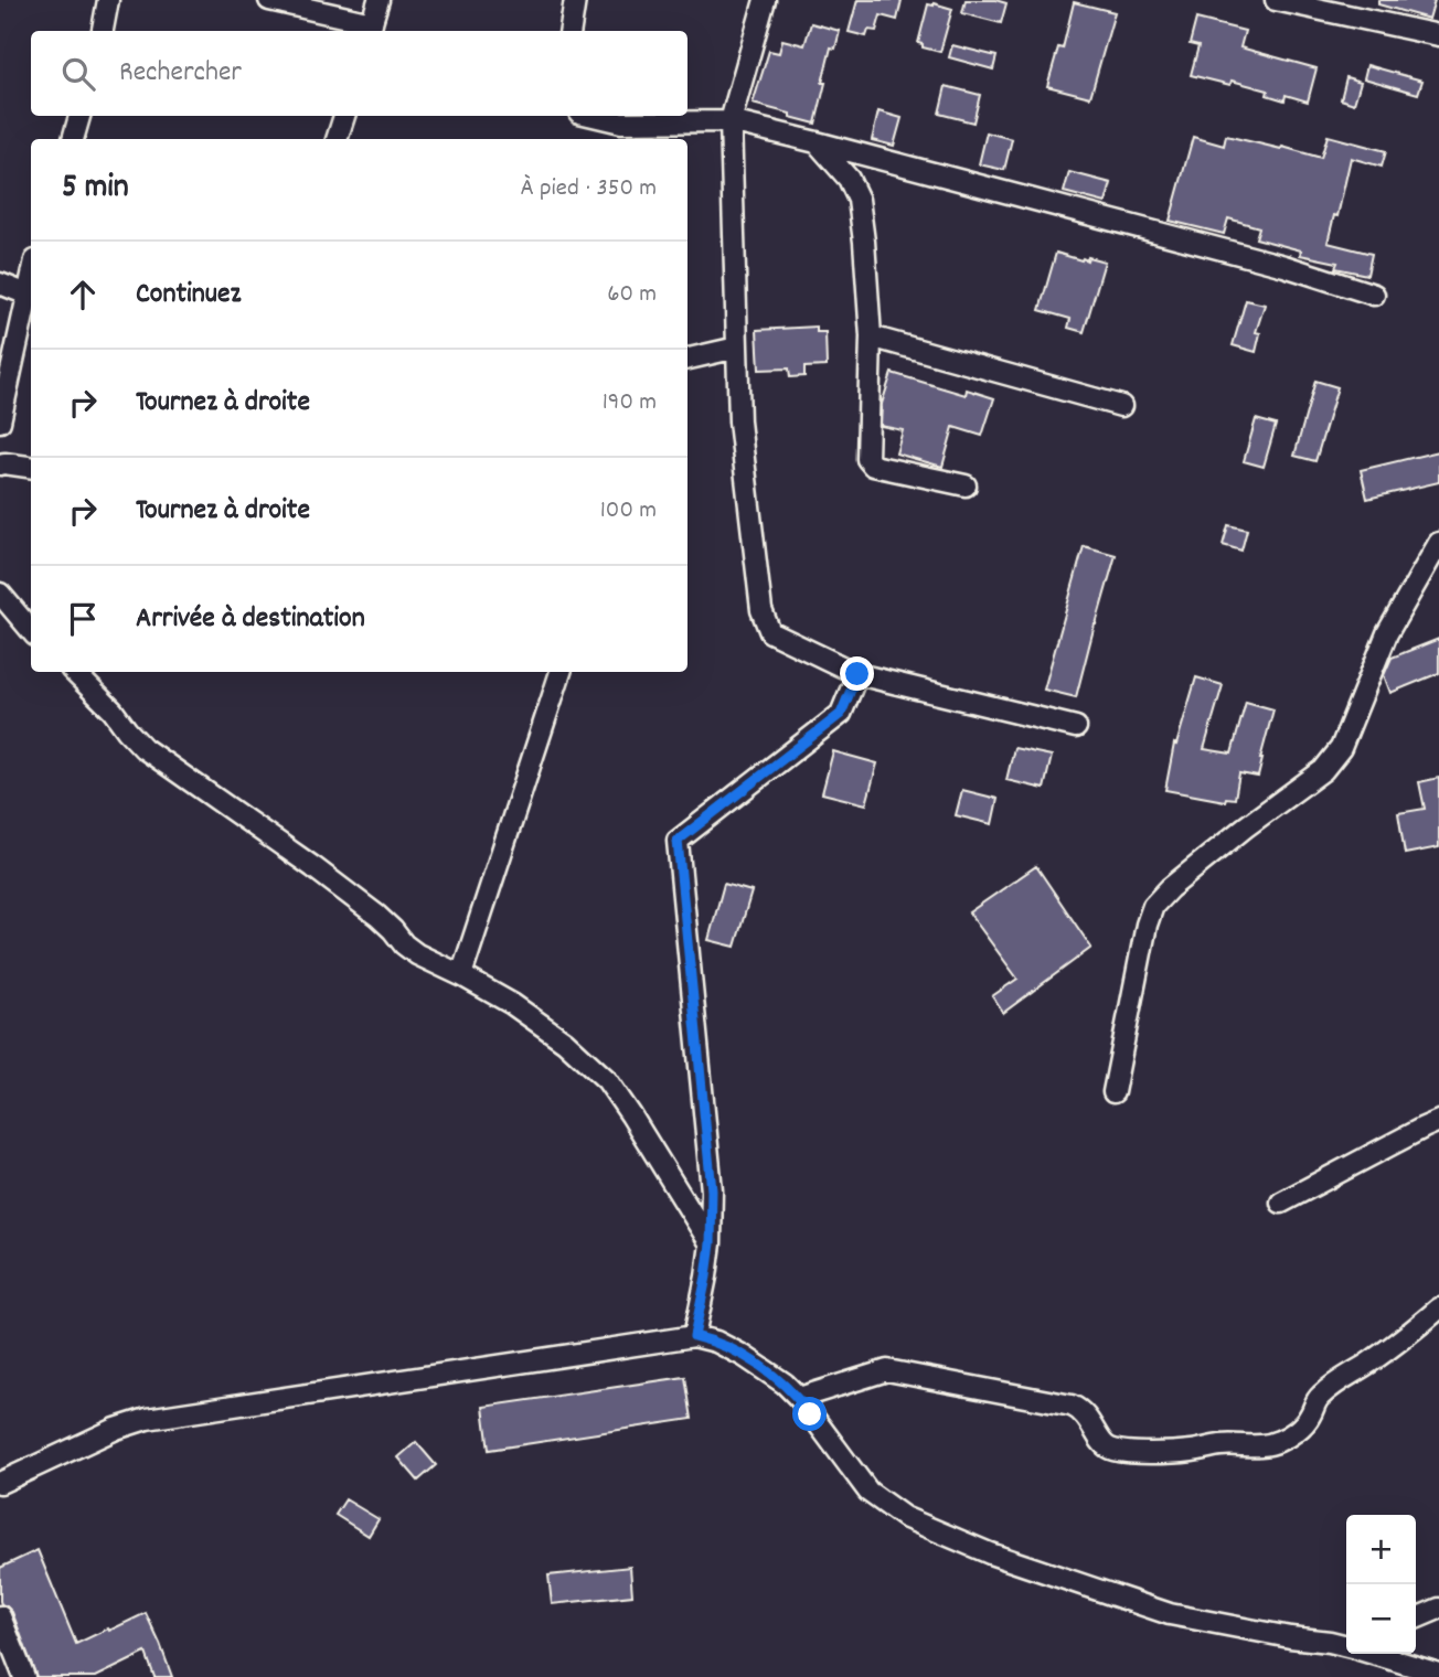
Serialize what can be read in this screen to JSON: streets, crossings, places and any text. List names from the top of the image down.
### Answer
{
  "page": {
    "search": "Rechercher",
    "heading": ["5 min", "À pied · 350 m"],
    "list": [
      ["Continuez", "60 m"],
      ["Tournez à droite", "190 m"],
      ["Tournez à droite", "100 m"],
      "Arrivée à destination"
    ],
    "map_buttons": ["+", "−"]
  }
}
